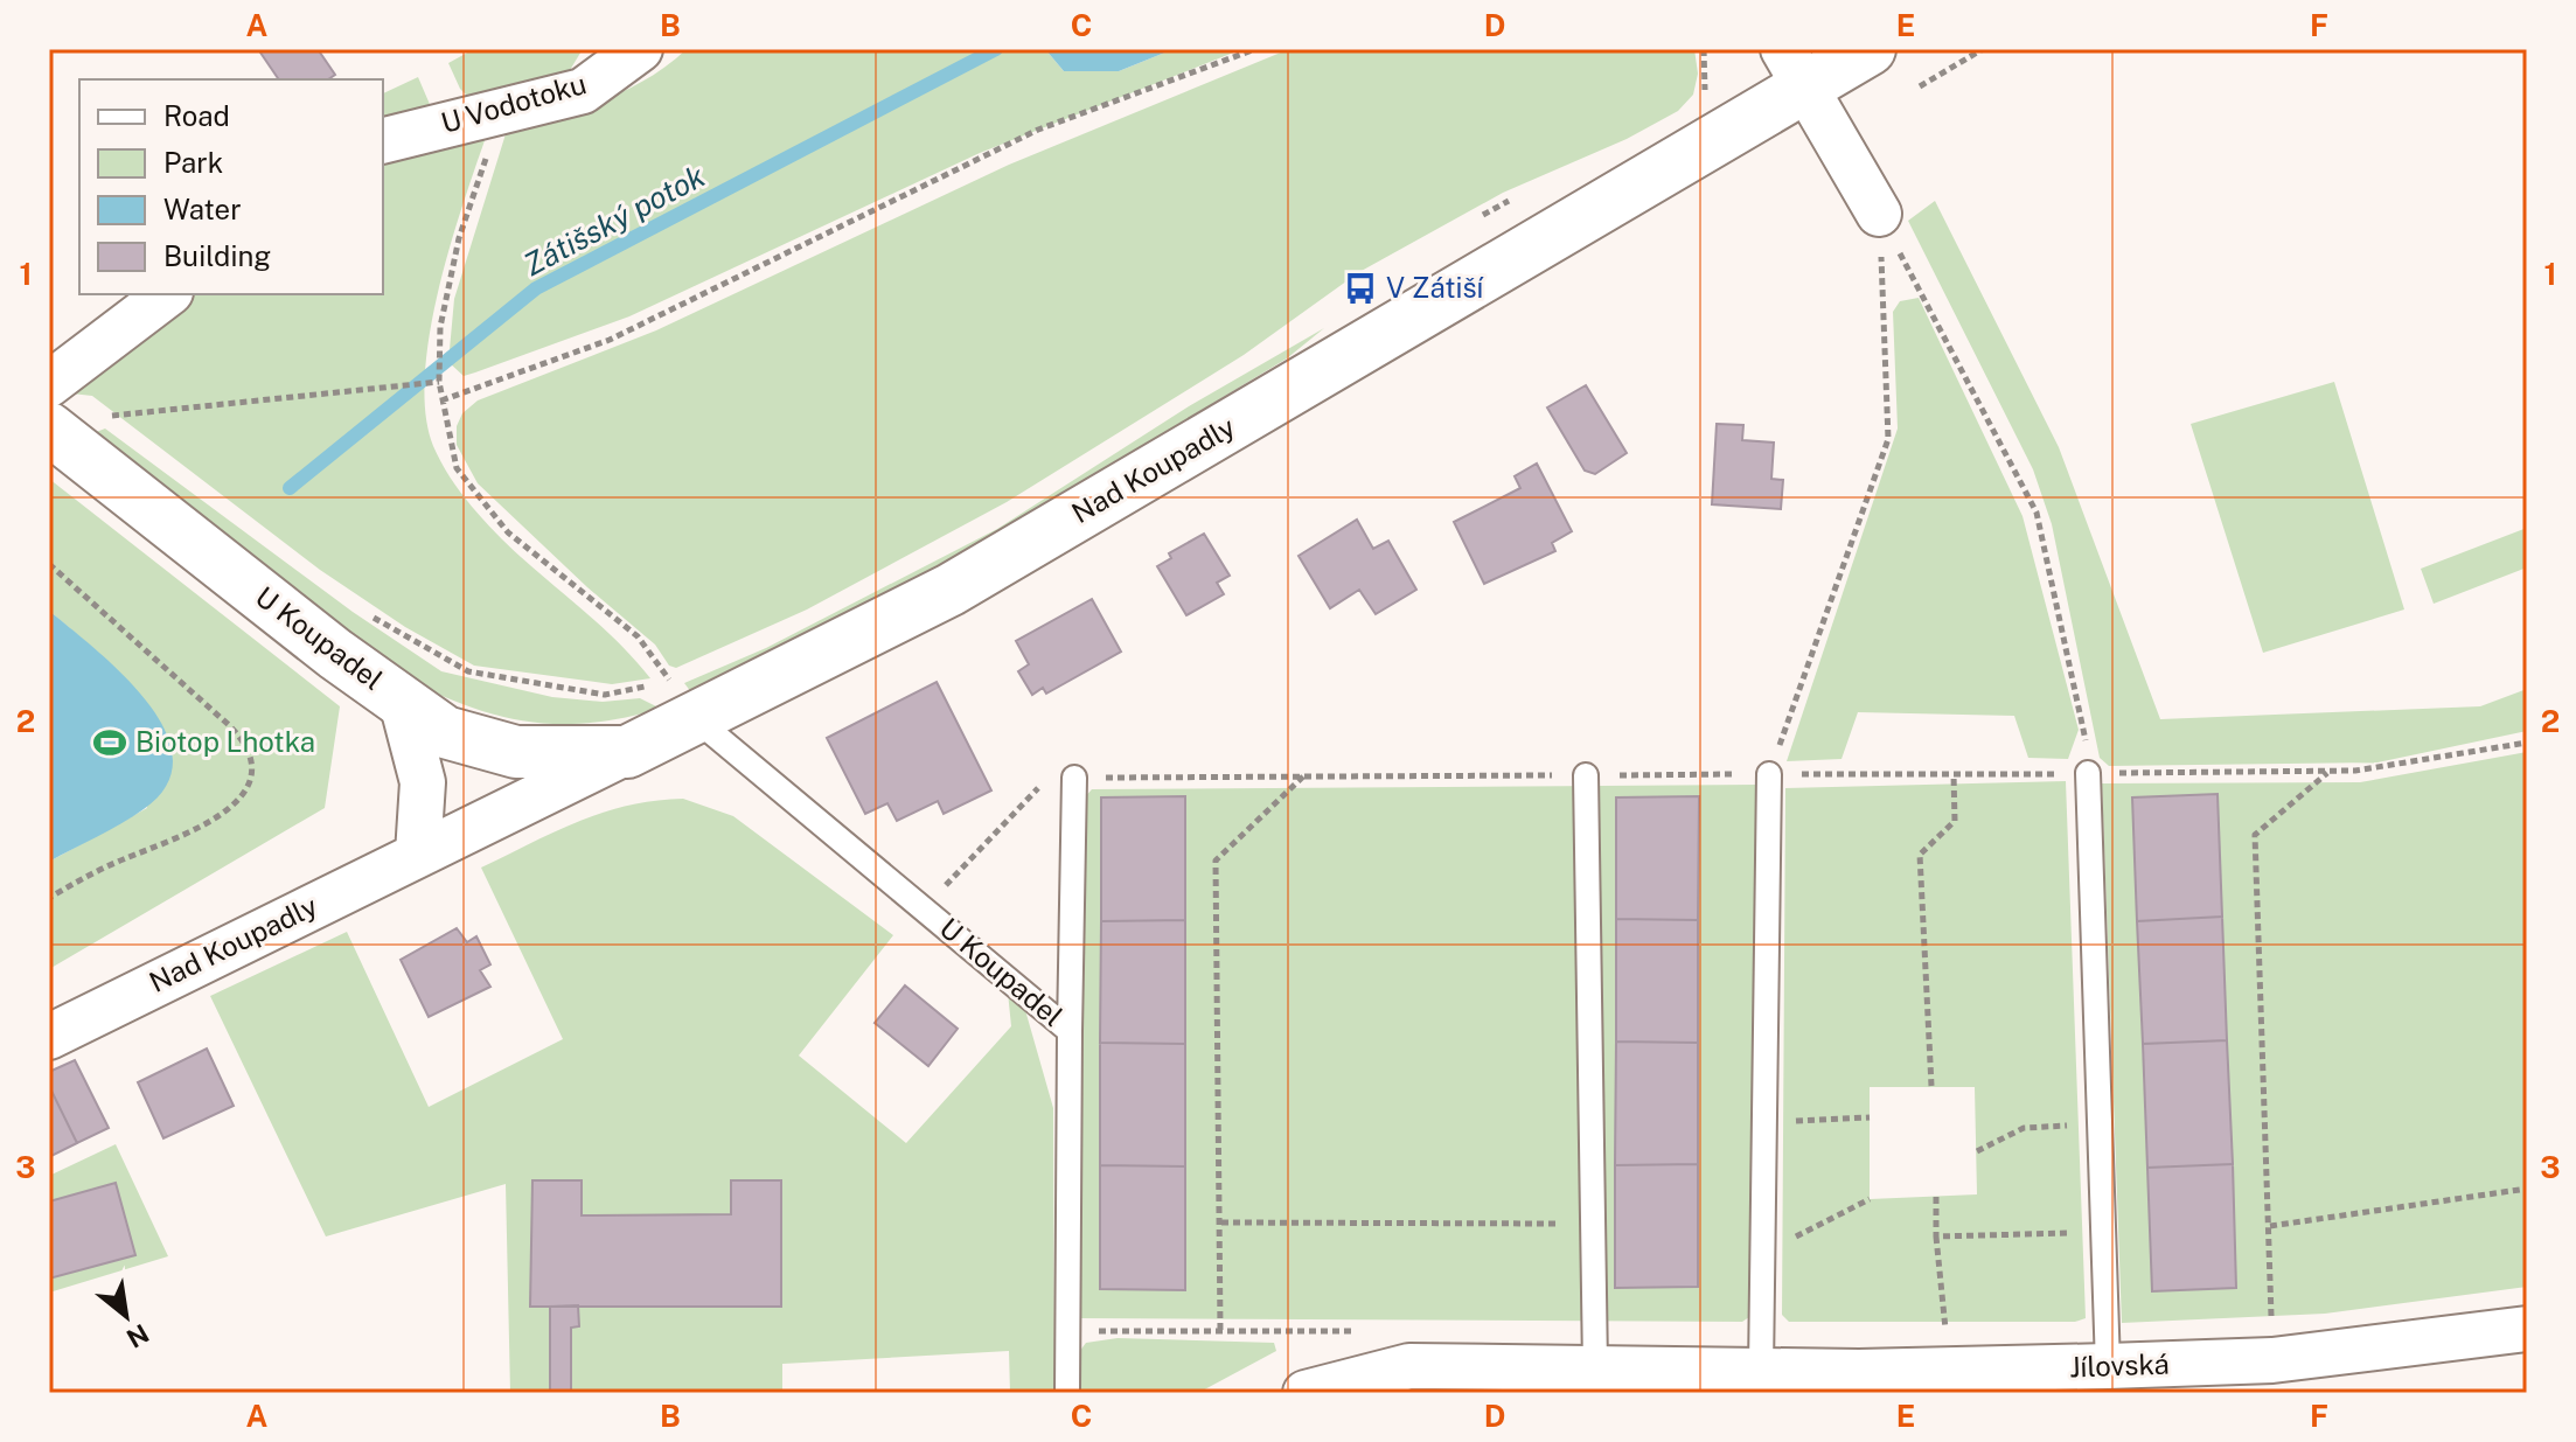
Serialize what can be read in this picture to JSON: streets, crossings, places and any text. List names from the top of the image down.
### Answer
{
  "streets": {
    "street": [
      "U Vodotoku",
      "Nad Koupadly",
      "U Koupadel",
      "Jílovská"
    ]
  },
  "crossings": [
    ["Nad Koupadly", "U Koupadel"]
  ],
  "water": ["Zátišský potok"],
  "places": {
    "bus stop": ["V Zátiší"],
    "sports": ["Biotop Lhotka"]
  },
  "legend": [
    "Road",
    "Park",
    "Water",
    "Building"
  ],
  "north": "bottom right",
  "grid": {
    "columns": [
      "A",
      "B",
      "C",
      "D",
      "E",
      "F"
    ],
    "rows": ["1", "2", "3"]
  }
}
